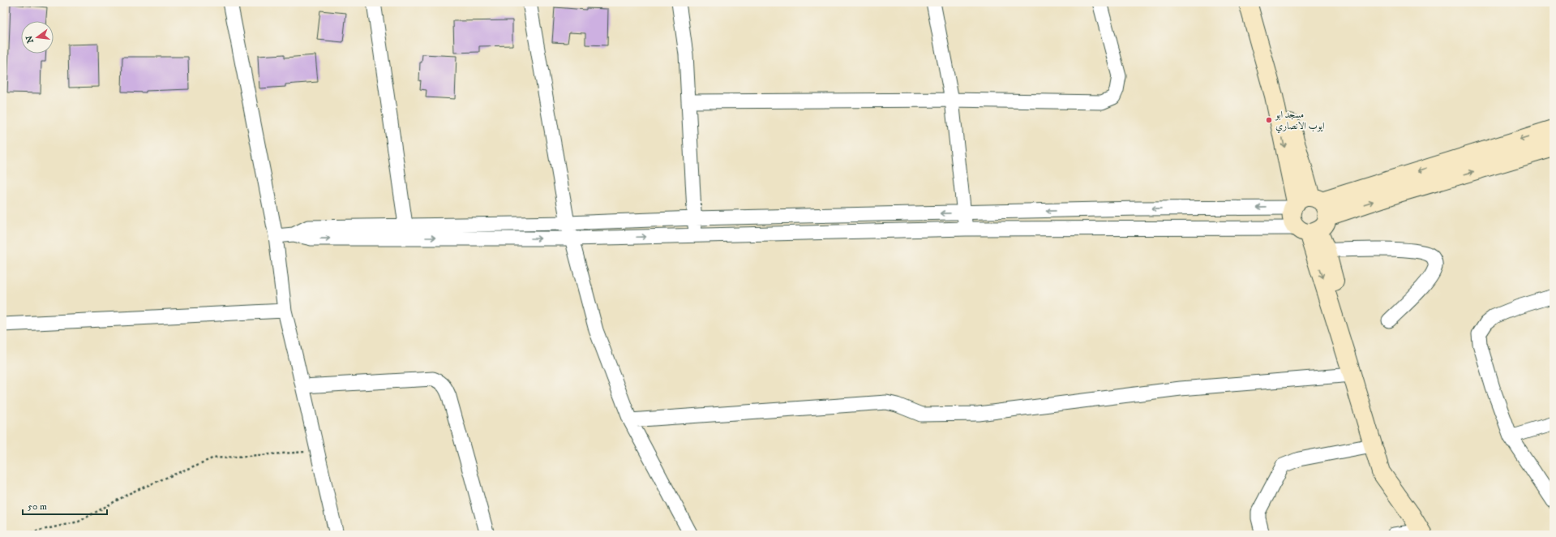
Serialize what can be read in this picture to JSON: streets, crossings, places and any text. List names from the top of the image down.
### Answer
{
  "places": ["مسجد ابو ايوب الانصاري"],
  "scale_bar": "50 m",
  "north": "left"
}
